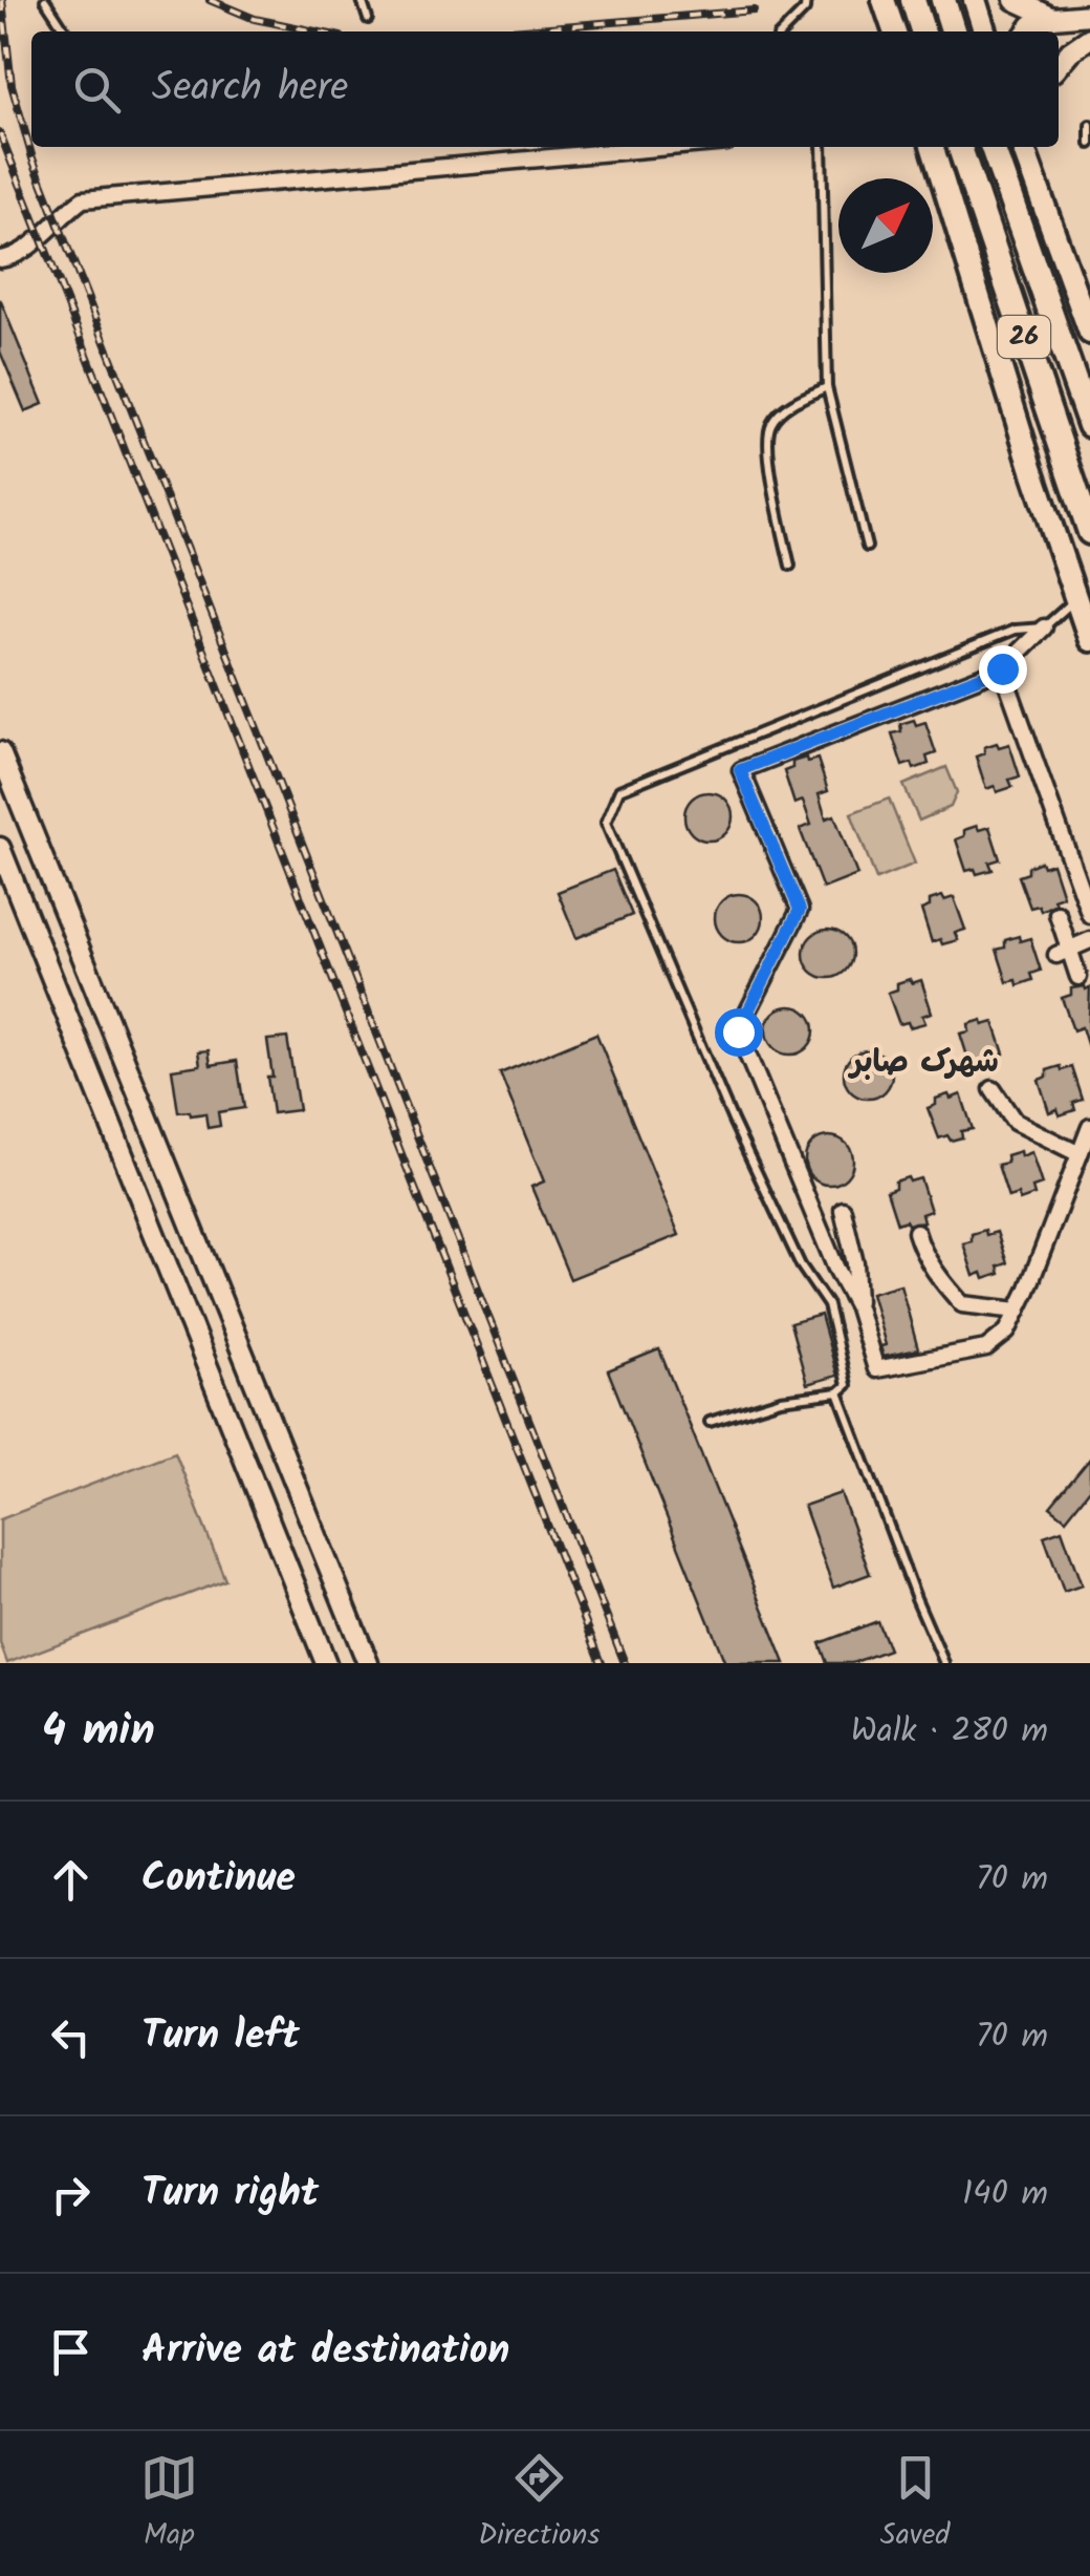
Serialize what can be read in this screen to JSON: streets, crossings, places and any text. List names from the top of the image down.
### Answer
{
  "streets": {
    "highway": ["26"]
  },
  "districts": ["شهرک صابر"],
  "north": "top right",
  "page": {
    "search": "Search here",
    "heading": ["4 min", "Walk · 280 m"],
    "list": [
      ["Continue", "70 m"],
      ["Turn left", "70 m"],
      ["Turn right", "140 m"],
      "Arrive at destination"
    ],
    "nav": ["Map", "Directions", "Saved"]
  }
}
